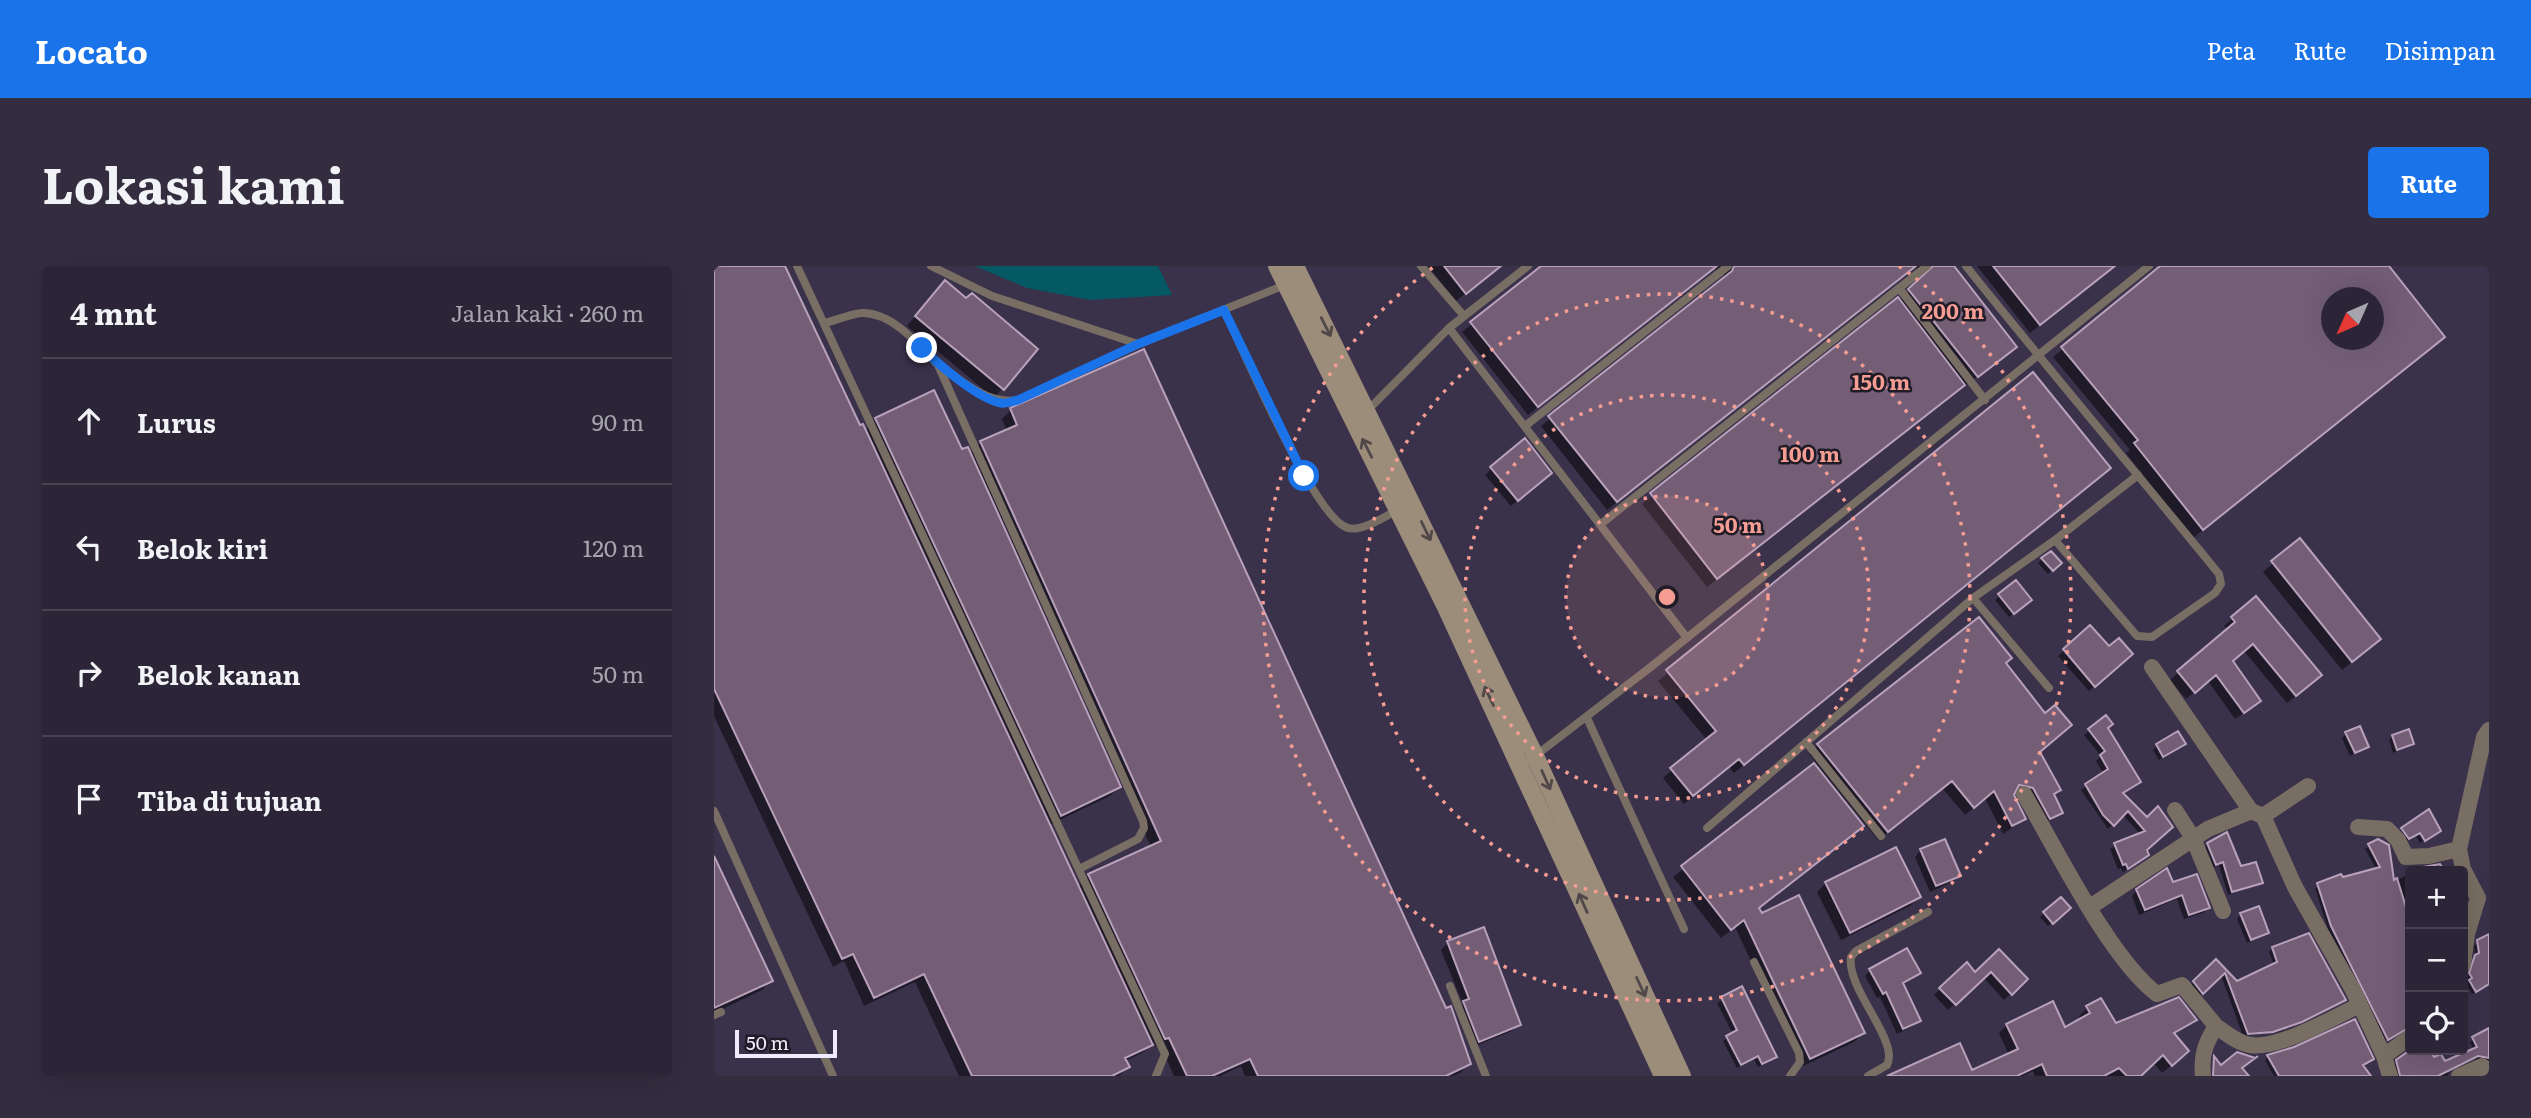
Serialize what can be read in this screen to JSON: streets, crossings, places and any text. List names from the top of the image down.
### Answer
{
  "scale_bar": "50 m",
  "north": "bottom left",
  "page": {
    "header": "Locato",
    "nav": ["Peta", "Rute", "Disimpan"],
    "title": "Lokasi kami",
    "buttons": "Rute",
    "heading": ["4 mnt", "Jalan kaki · 260 m"],
    "list": [
      ["Lurus", "90 m"],
      ["Belok kiri", "120 m"],
      ["Belok kanan", "50 m"],
      "Tiba di tujuan"
    ],
    "map_buttons": ["+", "−"],
    "scale": "50 m"
  },
  "rings": [
    "200 m",
    "150 m",
    "100 m",
    "50 m"
  ]
}
